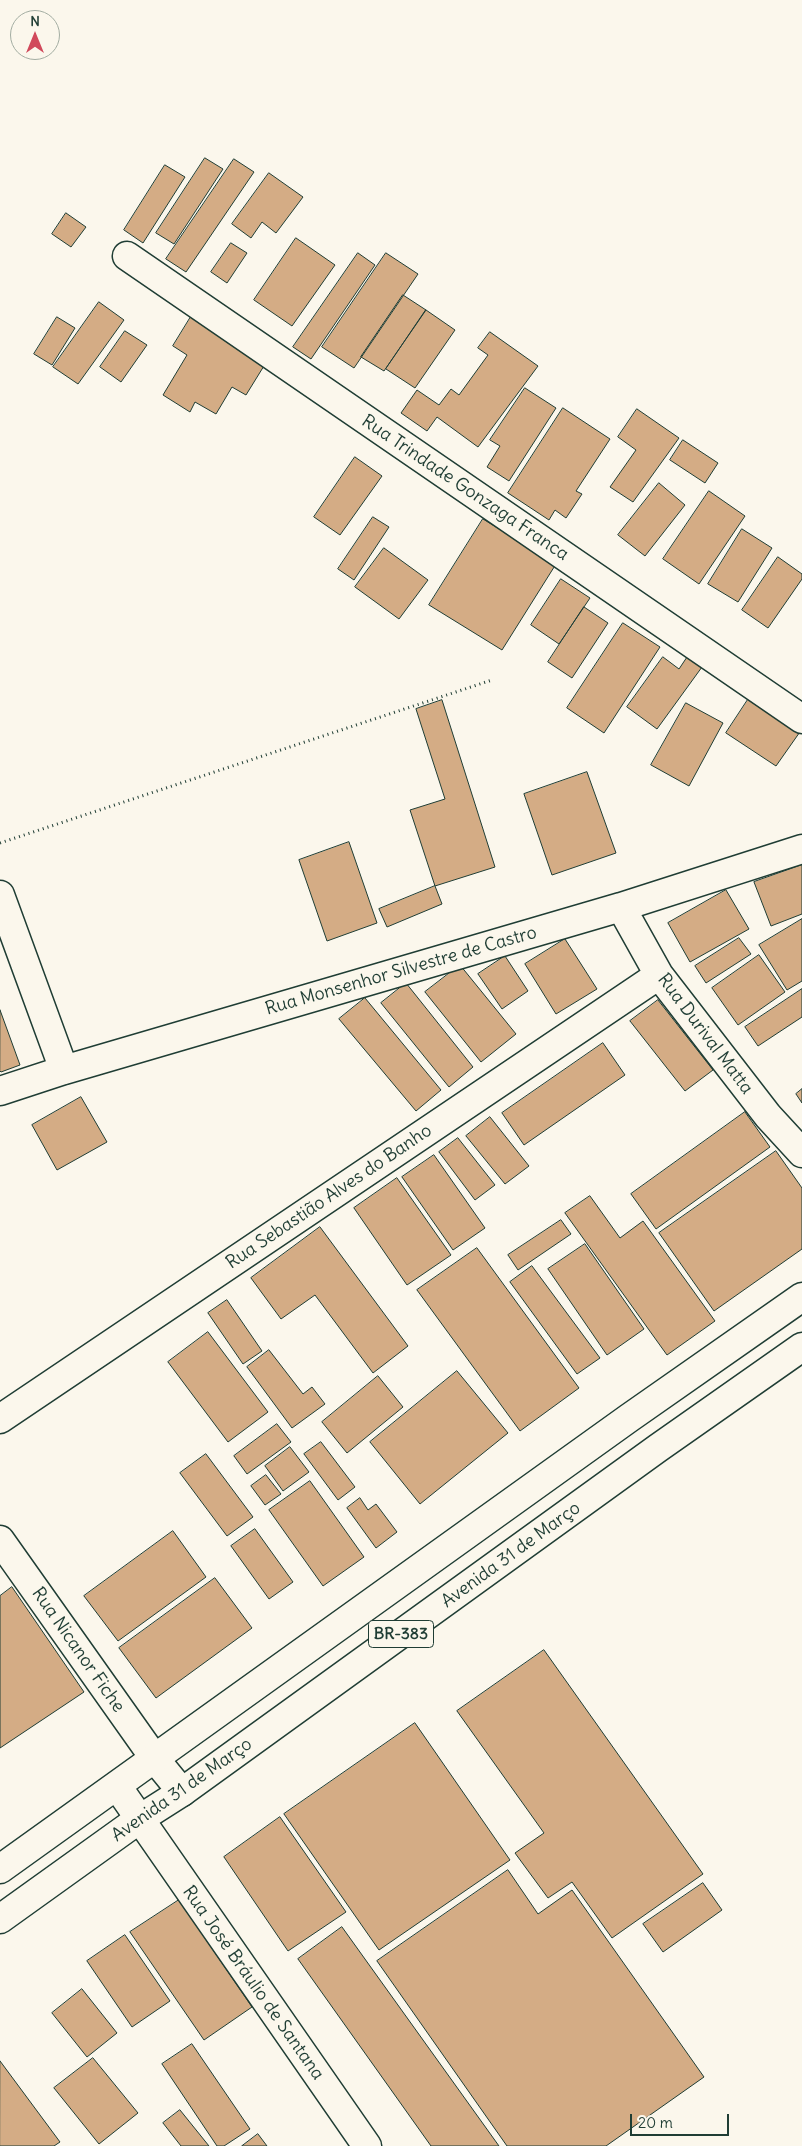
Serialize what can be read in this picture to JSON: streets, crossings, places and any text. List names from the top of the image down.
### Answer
{
  "streets": {
    "street": [
      "Rua Trindade Gonzaga Franca",
      "Rua Monsenhor Silvestre de Castro",
      "Rua Durival Matta",
      "Rua Sebastião Alves do Banho",
      "Avenida 31 de Março",
      "BR-383",
      "Rua Nicanor Fiche",
      "Rua José Bráulio de Santana"
    ]
  },
  "crossings": [
    ["Rua Monsenhor Silvestre de Castro", "Rua Durival Matta"],
    ["Rua Durival Matta", "Rua Sebastião Alves do Banho"],
    ["Avenida 31 de Março", "Rua Nicanor Fiche"],
    ["Avenida 31 de Março", "Rua José Bráulio de Santana"],
    ["BR-383", "Rua Nicanor Fiche"],
    ["BR-383", "Rua José Bráulio de Santana"]
  ],
  "scale_bar": "20 m",
  "north": "top"
}
